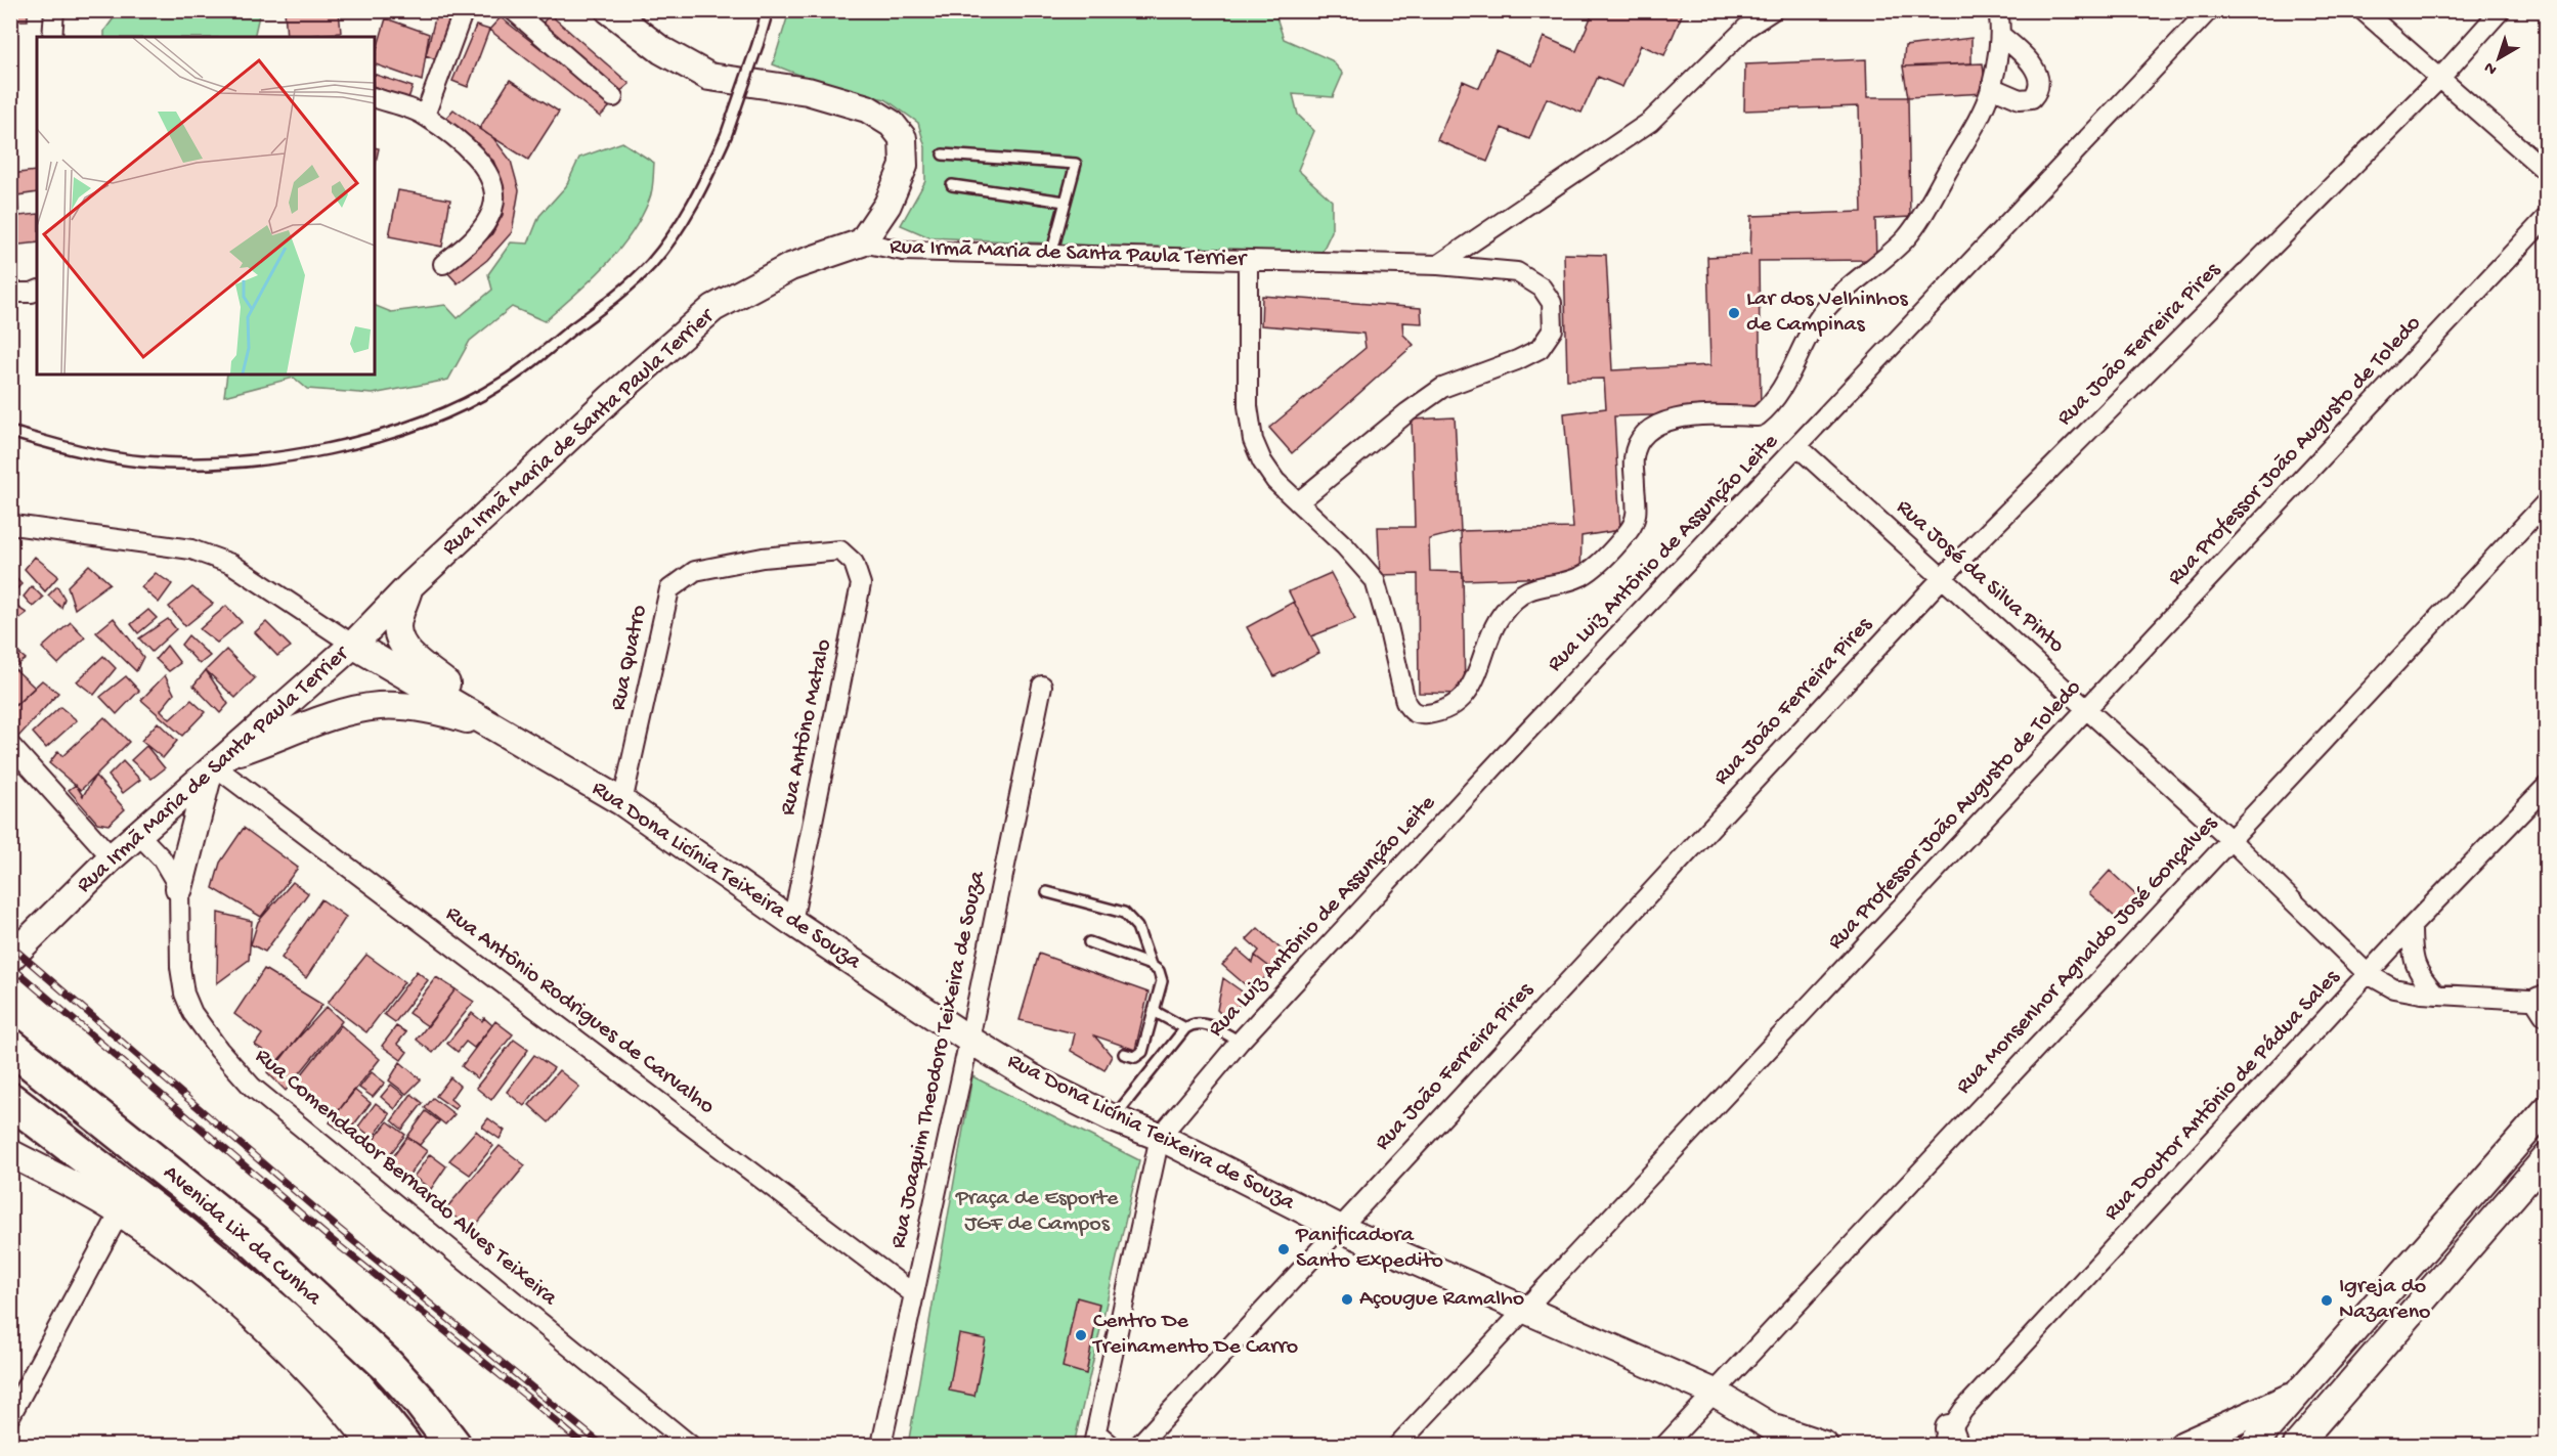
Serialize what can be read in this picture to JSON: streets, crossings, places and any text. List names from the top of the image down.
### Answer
{
  "streets": {
    "highway": ["Avenida Lix da Cunha"],
    "main road": ["Rua Irmã Maria de Santa Paula Terrier", "Rua Dona Licínia Teixeira de Souza"],
    "street": [
      "Rua João Ferreira Pires",
      "Rua Professor João Augusto de Toledo",
      "Rua Luiz Antônio de Assunção Leite",
      "Rua José da Silva Pinto",
      "Rua Quatro",
      "Rua Antôno Matalo",
      "Rua Monsenhor Agnaldo José Gonçalves",
      "Rua Antônio Rodrigues de Carvalho",
      "Rua Joaquim Theodoro Teixeira de Souza",
      "Rua Doutor Antônio de Pádua Sales",
      "Rua Comendador Bernardo Alves Teixeira"
    ]
  },
  "crossings": [
    ["Rua Irmã Maria de Santa Paula Terrier", "Rua Dona Licínia Teixeira de Souza"],
    ["Rua Irmã Maria de Santa Paula Terrier", "Rua Antônio Rodrigues de Carvalho"],
    ["Rua João Ferreira Pires", "Rua José da Silva Pinto"],
    ["Rua João Ferreira Pires", "Rua Dona Licínia Teixeira de Souza"],
    ["Rua Professor João Augusto de Toledo", "Rua José da Silva Pinto"],
    ["Rua Professor João Augusto de Toledo", "Rua Dona Licínia Teixeira de Souza"],
    ["Rua Luiz Antônio de Assunção Leite", "Rua José da Silva Pinto"],
    ["Rua Luiz Antônio de Assunção Leite", "Rua Dona Licínia Teixeira de Souza"],
    ["Rua José da Silva Pinto", "Rua Monsenhor Agnaldo José Gonçalves"],
    ["Rua José da Silva Pinto", "Rua Doutor Antônio de Pádua Sales"],
    ["Rua Quatro", "Rua Antôno Matalo"],
    ["Rua Quatro", "Rua Dona Licínia Teixeira de Souza"],
    ["Rua Antôno Matalo", "Rua Dona Licínia Teixeira de Souza"],
    ["Rua Dona Licínia Teixeira de Souza", "Rua Monsenhor Agnaldo José Gonçalves"],
    ["Rua Dona Licínia Teixeira de Souza", "Rua Joaquim Theodoro Teixeira de Souza"],
    ["Rua Antônio Rodrigues de Carvalho", "Rua Joaquim Theodoro Teixeira de Souza"]
  ],
  "parks": ["Praça de Esporte JGF de Campos"],
  "places": [
    "Lar dos Velhinhos de Campinas",
    "Panificadora Santo Expedito",
    "Açougue Ramalho",
    "Igreja do Nazareno",
    "Centro De Treinamento De Carro"
  ],
  "north": "bottom left"
}
